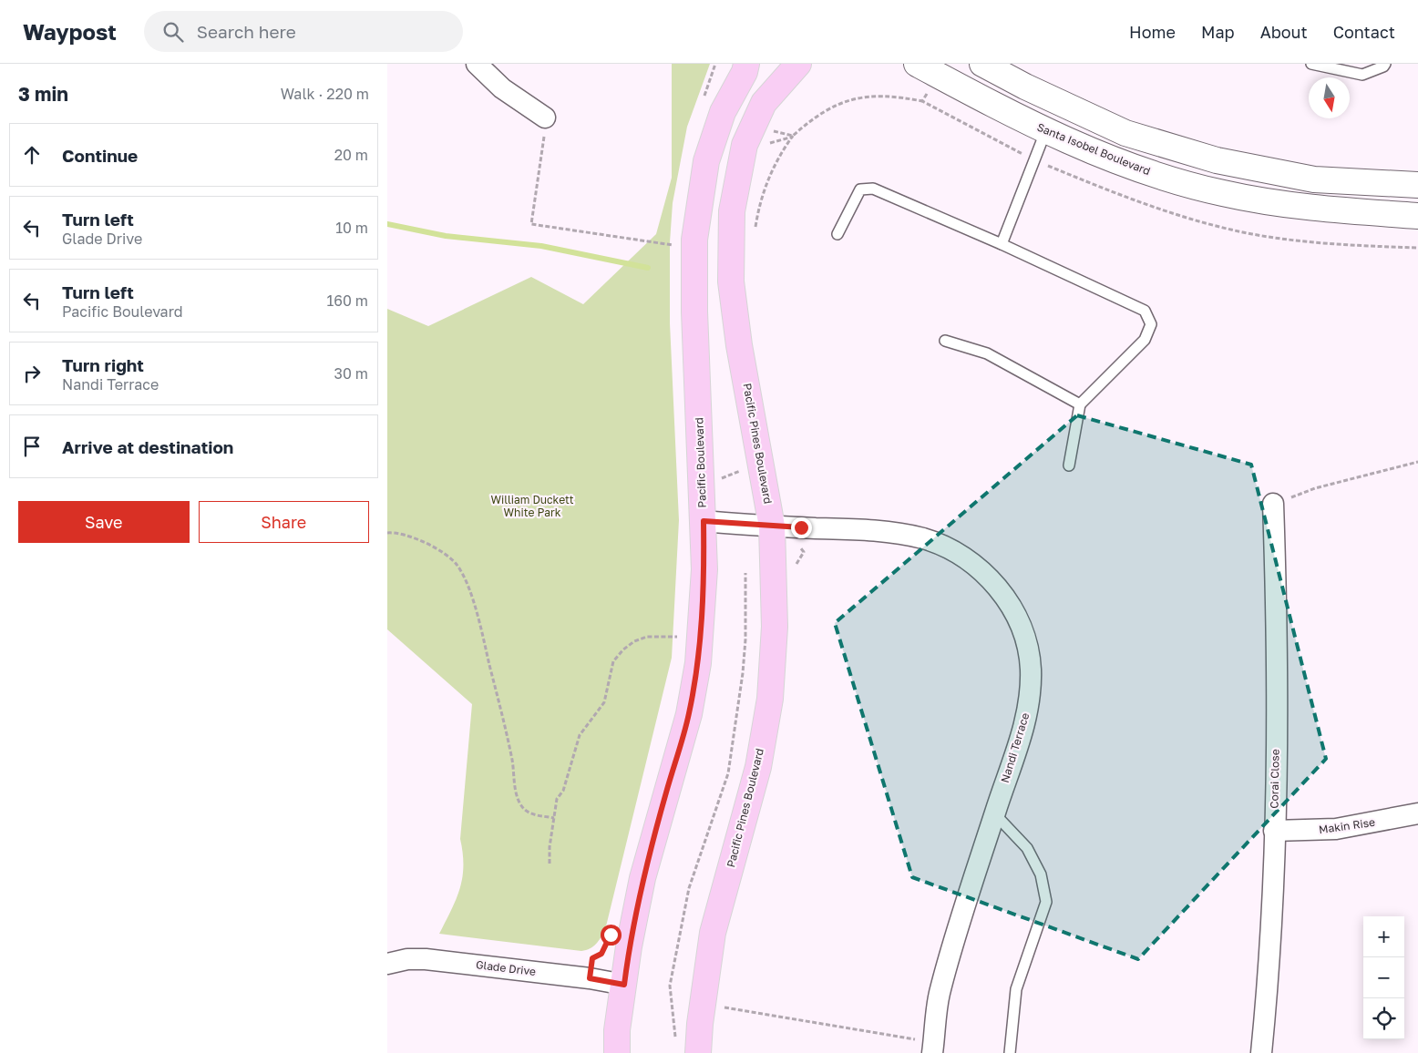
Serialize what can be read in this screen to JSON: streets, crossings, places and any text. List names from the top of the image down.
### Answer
{
  "streets": {
    "main road": ["Pacific Pines Boulevard", "Pacific Boulevard"],
    "street": [
      "Santa Isobel Boulevard",
      "Nandi Terrace",
      "Corai Close",
      "Makin Rise",
      "Glade Drive"
    ]
  },
  "crossings": [
    ["Pacific Pines Boulevard", "Nandi Terrace"],
    ["Pacific Boulevard", "Nandi Terrace"],
    ["Pacific Boulevard", "Glade Drive"],
    ["Corai Close", "Makin Rise"]
  ],
  "parks": ["William Duckett White Park"],
  "north": "bottom",
  "page": {
    "header": "Waypost",
    "search": "Search here",
    "nav": [
      "Home",
      "Map",
      "About",
      "Contact"
    ],
    "heading": ["3 min", "Walk · 220 m"],
    "list": [
      ["Continue", "20 m"],
      ["Turn left", "Glade Drive", "10 m"],
      ["Turn left", "Pacific Boulevard", "160 m"],
      ["Turn right", "Nandi Terrace", "30 m"],
      "Arrive at destination"
    ],
    "buttons": ["Save", "Share"],
    "map_buttons": ["+", "−"]
  }
}
